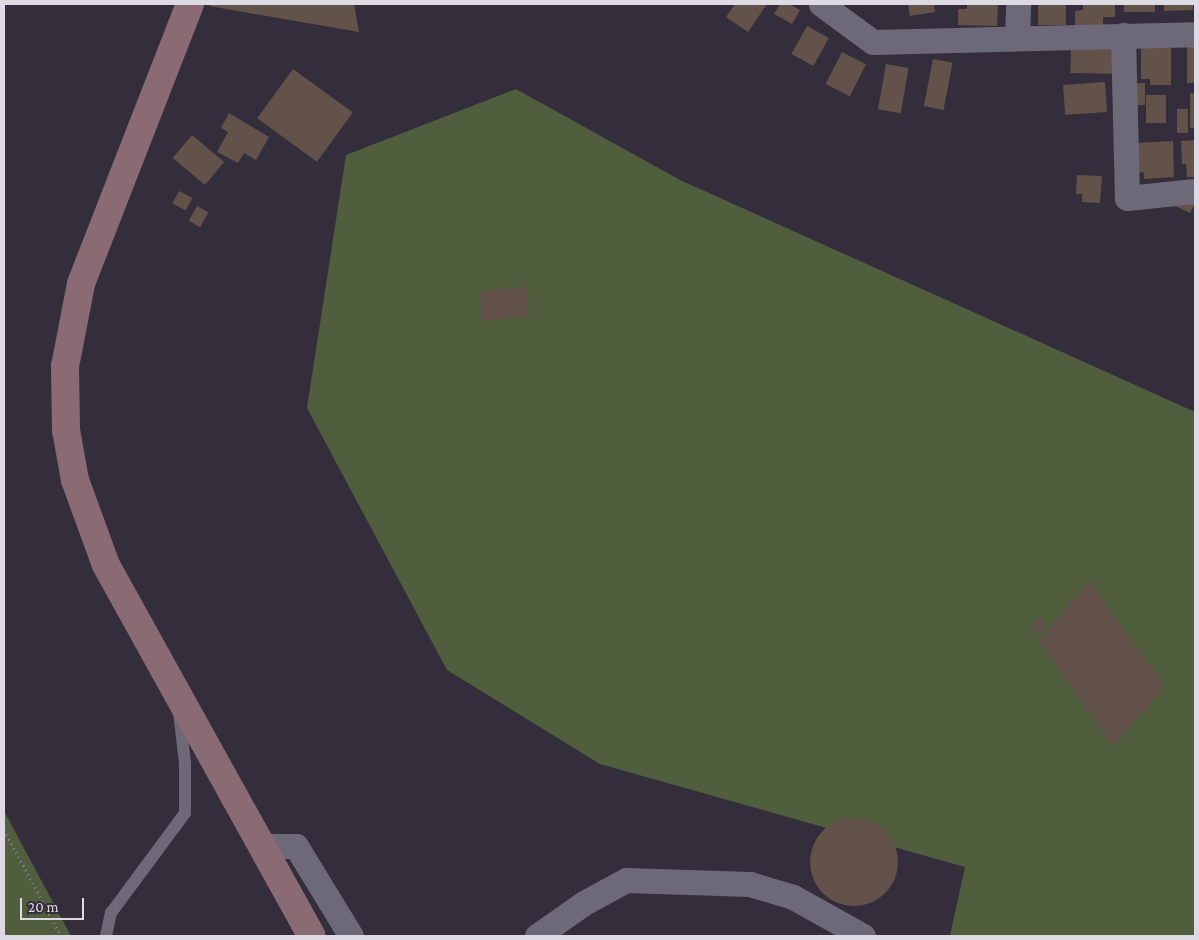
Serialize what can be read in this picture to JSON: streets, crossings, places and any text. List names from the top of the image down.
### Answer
{
  "scale_bar": "20 m"
}
